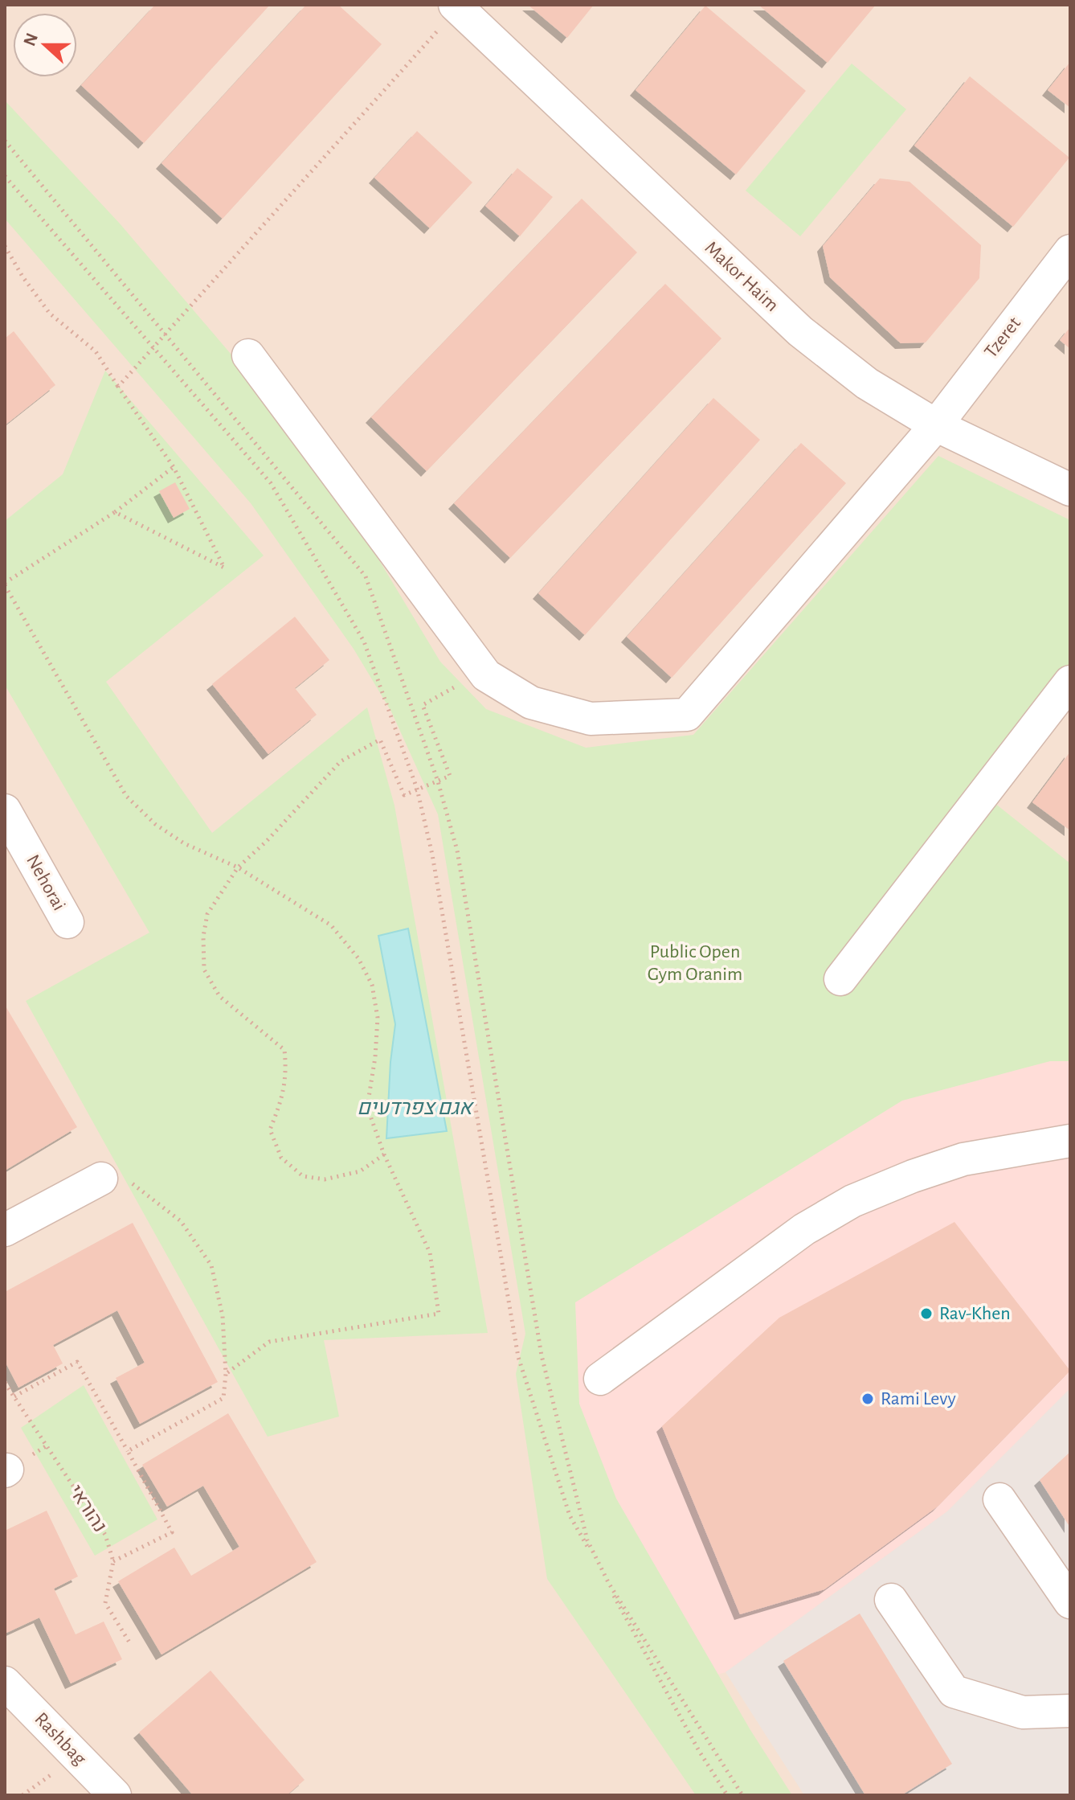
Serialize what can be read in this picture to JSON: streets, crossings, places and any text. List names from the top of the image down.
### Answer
{
  "streets": {
    "street": [
      "Makor Haim",
      "Tzeret",
      "Nehorai",
      "Rashbag"
    ],
    "path": ["נהוראי"]
  },
  "crossings": [
    ["Makor Haim", "Tzeret"]
  ],
  "water": ["אגם צפרדעים"],
  "parks": ["Public Open Gym Oranim"],
  "places": ["Rav-Khen", "Rami Levy"],
  "north": "left"
}
